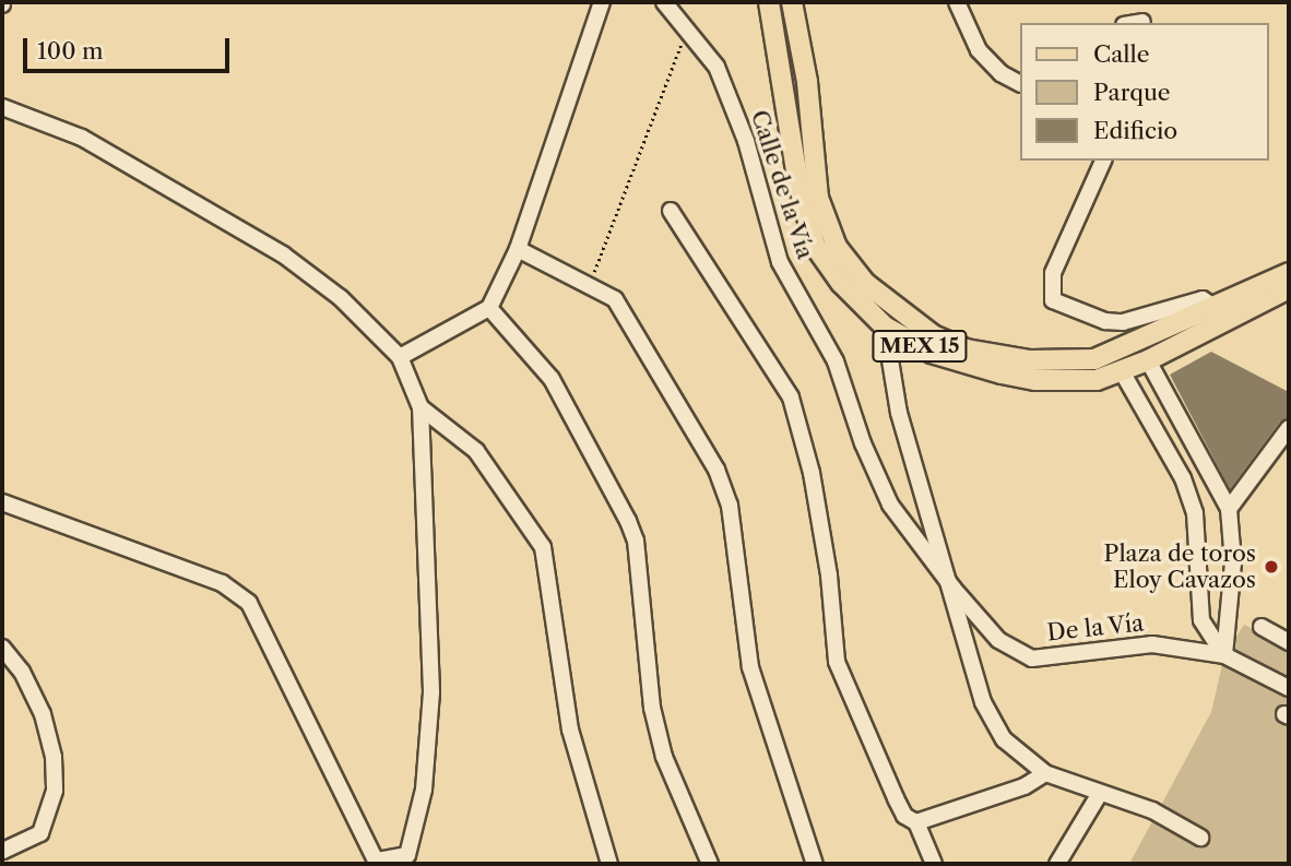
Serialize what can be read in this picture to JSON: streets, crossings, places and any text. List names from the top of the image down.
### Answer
{
  "streets": {
    "main road": ["MEX 15"],
    "street": ["Calle de la Vía", "De la Vía"]
  },
  "crossings": [
    ["Calle de la Vía", "De la Vía"]
  ],
  "places": ["Plaza de toros Eloy Cavazos"],
  "legend": ["Calle", "Parque", "Edificio"],
  "scale_bar": "100 m"
}
